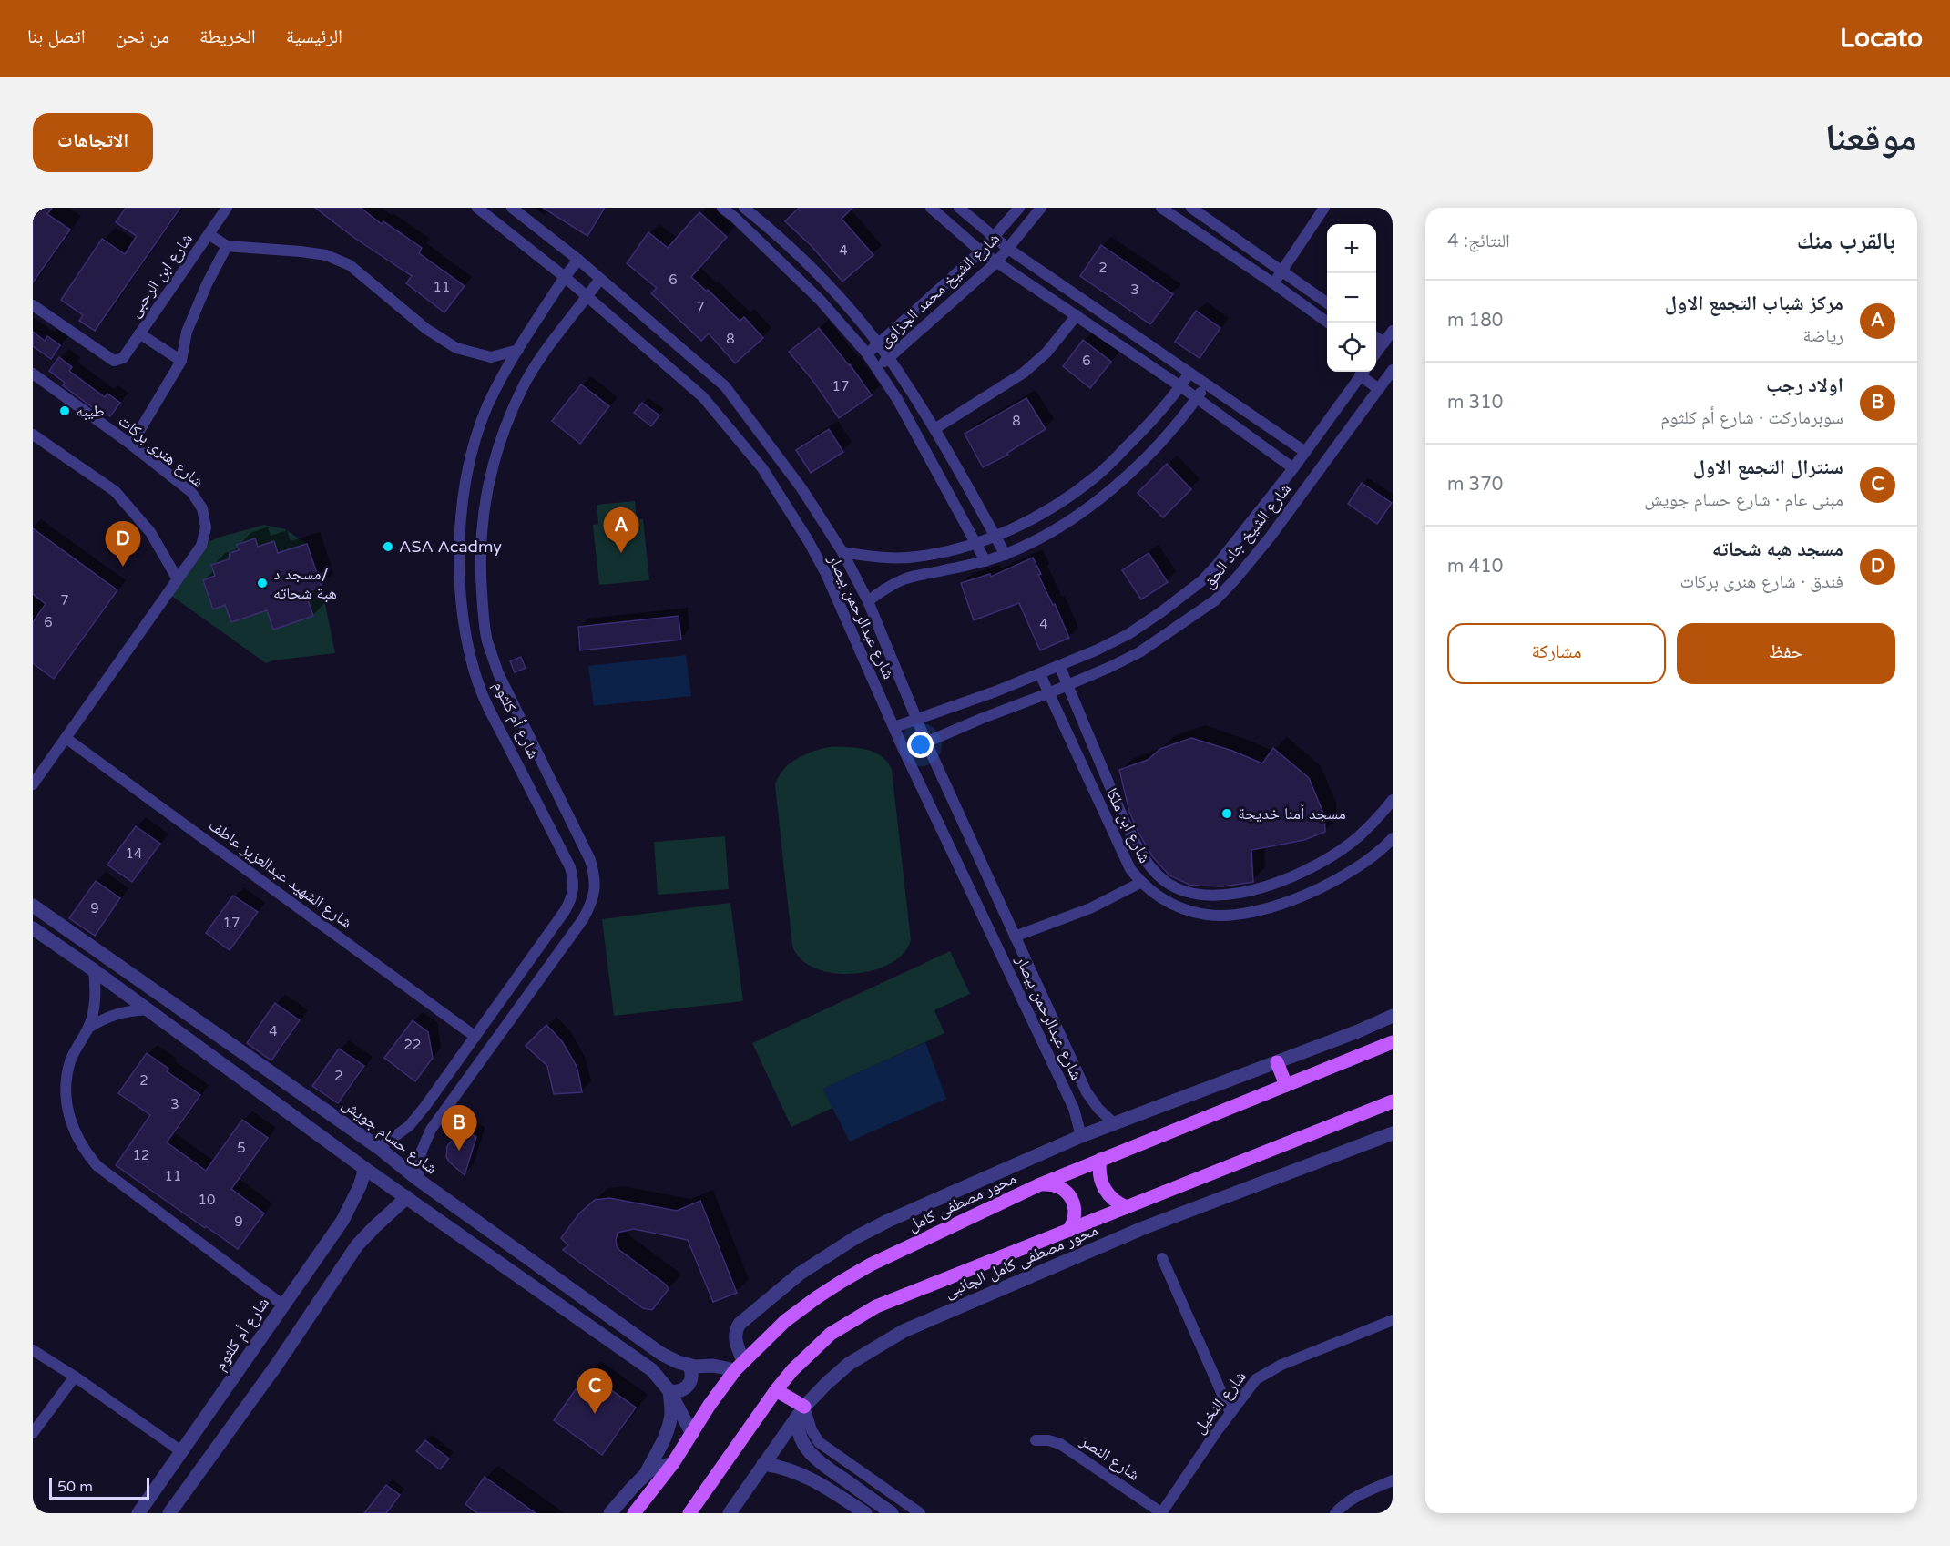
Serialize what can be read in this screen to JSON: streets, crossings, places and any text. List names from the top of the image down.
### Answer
{
  "streets": {
    "main road": ["محور مصطفى كامل"],
    "street": [
      "شارع ابن الرحبى",
      "شارع الشيخ محمد الجزاوى",
      "شارع هنرى بركات",
      "شارع الشيخ جاد الحق",
      "شارع عبدالرحمن بيصار",
      "شارع أم كلثوم",
      "شارع ابن ملكا",
      "شارع الشهيد عبدالعزيز عاطف",
      "شارع حسام جويش",
      "محور مصطفى كامل الجانبى",
      "شارع النخيل",
      "شارع النصر"
    ]
  },
  "crossings": [
    ["شارع هنرى بركات", "شارع الشهيد عبدالعزيز عاطف"],
    ["شارع الشيخ جاد الحق", "شارع عبدالرحمن بيصار"],
    ["شارع الشيخ جاد الحق", "شارع ابن ملكا"],
    ["شارع عبدالرحمن بيصار", "شارع أم كلثوم"],
    ["شارع أم كلثوم", "شارع الشهيد عبدالعزيز عاطف"],
    ["شارع أم كلثوم", "شارع حسام جويش"],
    ["شارع حسام جويش", "محور مصطفى كامل"],
    ["شارع النخيل", "شارع النصر"]
  ],
  "places": [
    "طيبه",
    "ASA Acadmy",
    "مسجد د/ هبة شحاته",
    "مسجد أمنا خديجة"
  ],
  "house_numbers": [
    "4",
    "2",
    "6",
    "11",
    "3",
    "7",
    "8",
    "6",
    "17",
    "8",
    "7",
    "6",
    "4",
    "14",
    "9",
    "17",
    "4",
    "22",
    "2",
    "2",
    "3",
    "5",
    "12",
    "11",
    "10",
    "9"
  ],
  "scale_bar": "50 m",
  "page": {
    "header": "Locato",
    "nav": [
      "الرئيسية",
      "الخريطة",
      "من نحن",
      "اتصل بنا"
    ],
    "title": "موقعنا",
    "buttons": [
      "الاتجاهات",
      ["حفظ", "مشاركة"]
    ],
    "heading": ["بالقرب منك", "النتائج: 4"],
    "map_buttons": ["+", "−"],
    "list": [
      {
        "mark": "A",
        "name": "مركز شباب التجمع الاول",
        "note": "رياضة",
        "value": "180 m"
      },
      {
        "mark": "B",
        "name": "اولاد رجب",
        "note": "سوبرماركت · شارع أم كلثوم",
        "value": "310 m"
      },
      {
        "mark": "C",
        "name": "سنترال التجمع الاول",
        "note": "مبنى عام · شارع حسام جويش",
        "value": "370 m"
      },
      {
        "mark": "D",
        "name": "مسجد هبه شحاته",
        "note": "فندق · شارع هنرى بركات",
        "value": "410 m"
      }
    ],
    "pins": [
      "A",
      "D",
      "B",
      "C"
    ],
    "scale": "50 m"
  }
}
